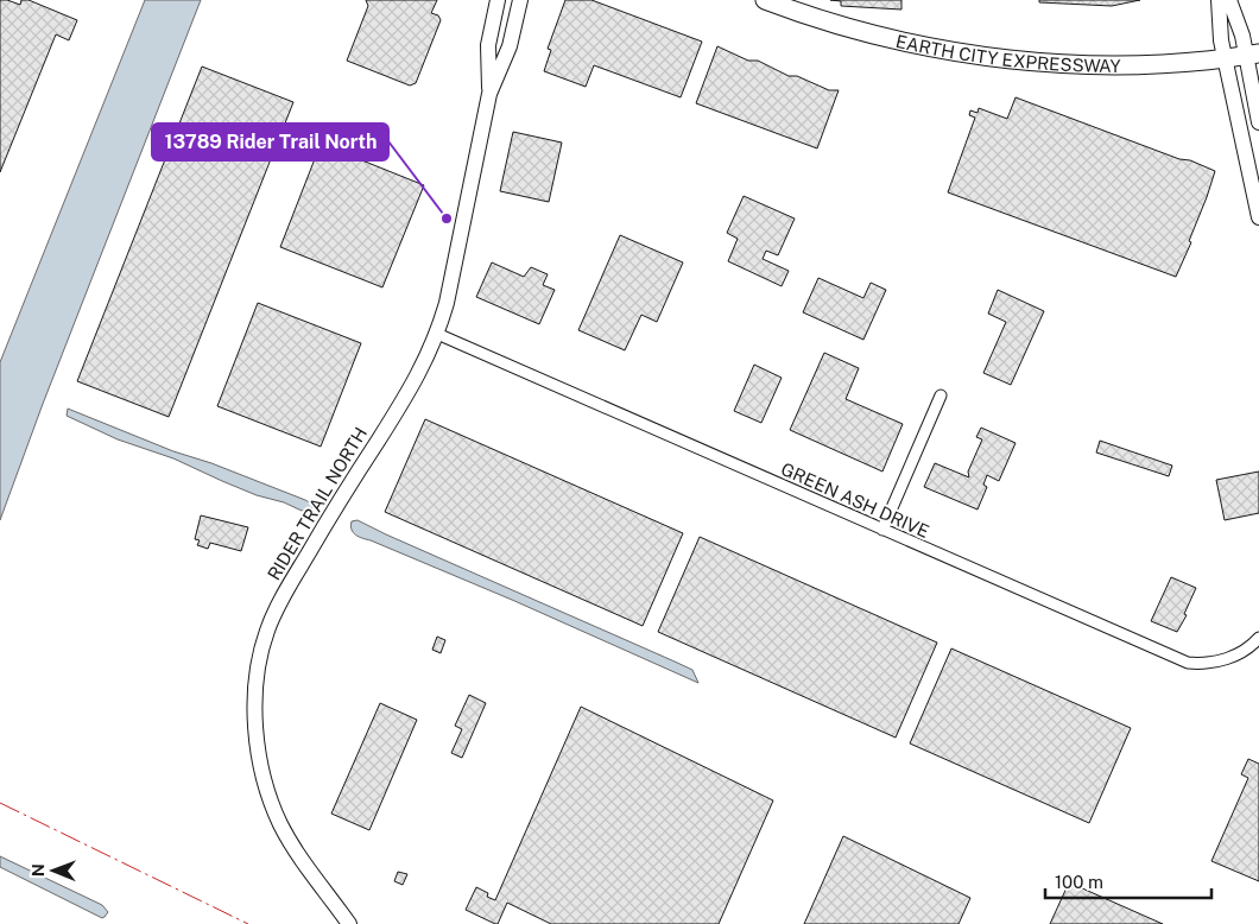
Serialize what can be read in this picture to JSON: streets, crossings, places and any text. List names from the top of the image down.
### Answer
{
  "streets": {
    "highway": ["EARTH CITY EXPRESSWAY"],
    "street": ["GREEN ASH DRIVE", "RIDER TRAIL NORTH"]
  },
  "crossings": [
    ["GREEN ASH DRIVE", "RIDER TRAIL NORTH"]
  ],
  "places": ["13789 Rider Trail North"],
  "scale_bar": "100 m",
  "north": "left"
}
